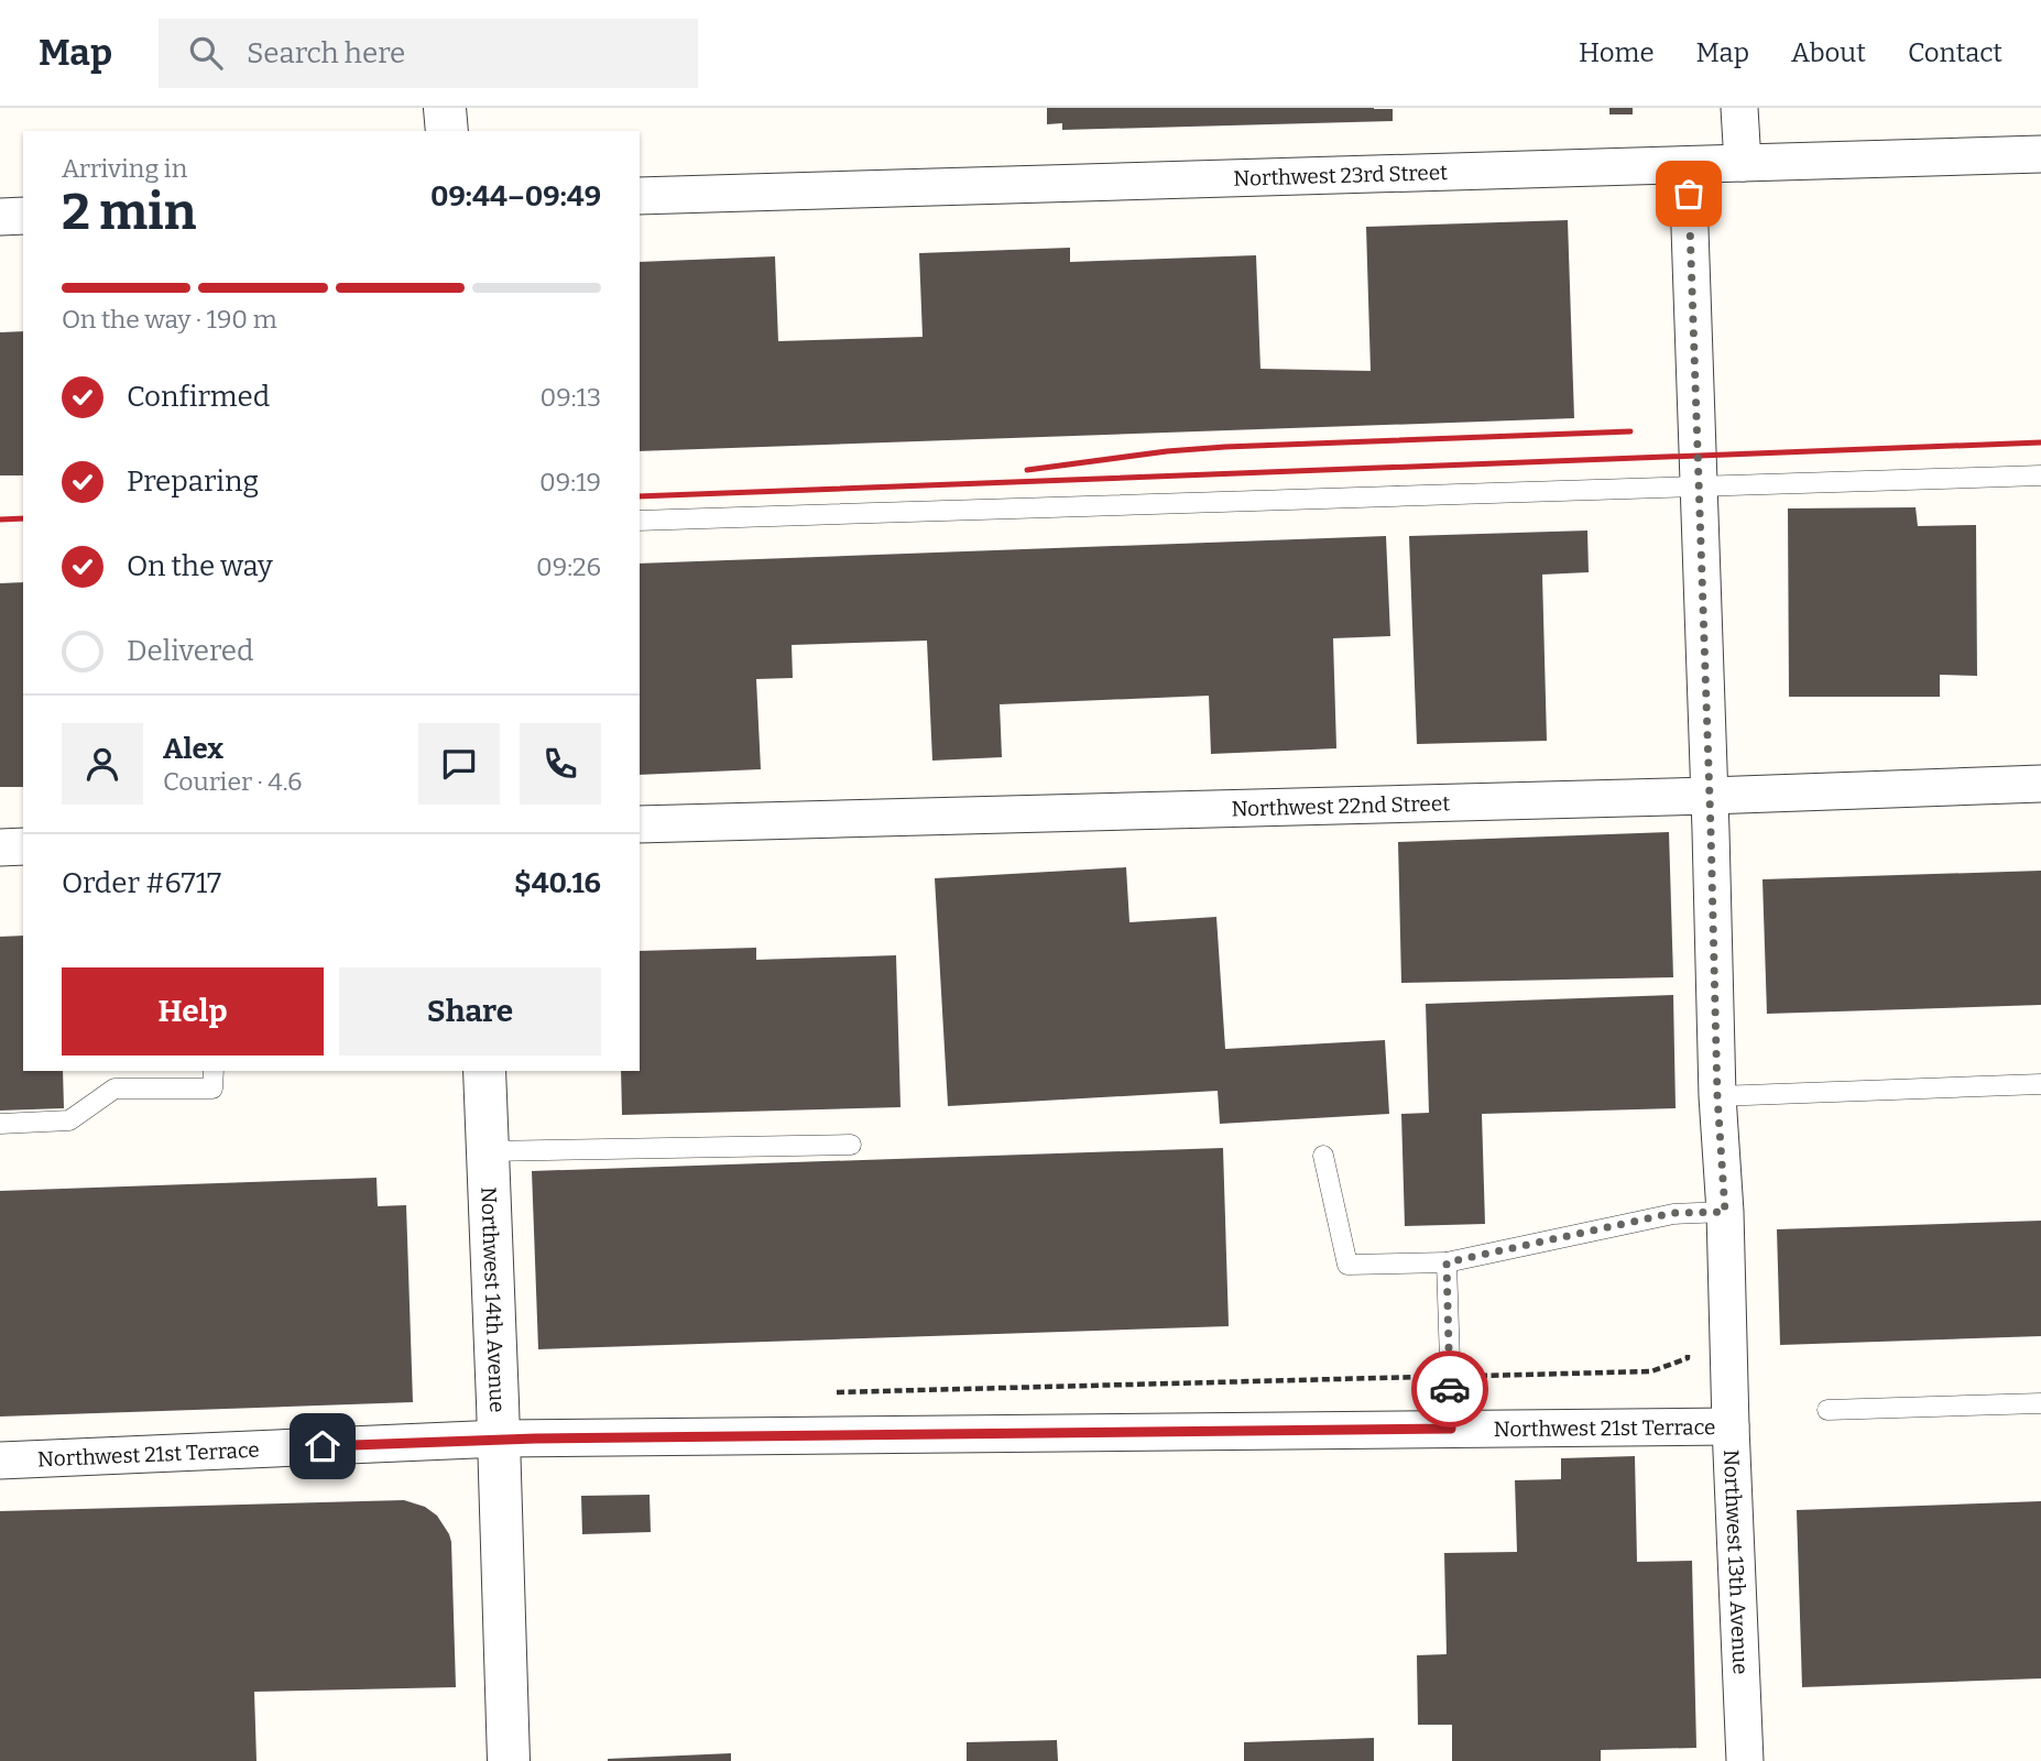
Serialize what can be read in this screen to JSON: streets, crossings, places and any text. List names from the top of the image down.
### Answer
{
  "streets": {
    "street": [
      "Northwest 23rd Street",
      "Northwest 22nd Street",
      "Northwest 14th Avenue",
      "Northwest 21st Terrace",
      "Northwest 13th Avenue"
    ]
  },
  "crossings": [
    ["Northwest 23rd Street", "Northwest 13th Avenue"],
    ["Northwest 22nd Street", "Northwest 13th Avenue"],
    ["Northwest 14th Avenue", "Northwest 21st Terrace"],
    ["Northwest 21st Terrace", "Northwest 13th Avenue"]
  ],
  "page": {
    "header": "Map",
    "search": "Search here",
    "nav": [
      "Home",
      "Map",
      "About",
      "Contact"
    ],
    "heading": ["2 min", "Arriving in", "09:44–09:49"],
    "panel": [
      "Alex",
      "Courier · 4.6",
      "Order #6717",
      "$40.16"
    ],
    "bar": "On the way · 190 m",
    "list": [
      ["Confirmed", "09:13"],
      ["Preparing", "09:19"],
      ["On the way", "09:26"],
      "Delivered"
    ],
    "buttons": ["Help", "Share"]
  }
}
